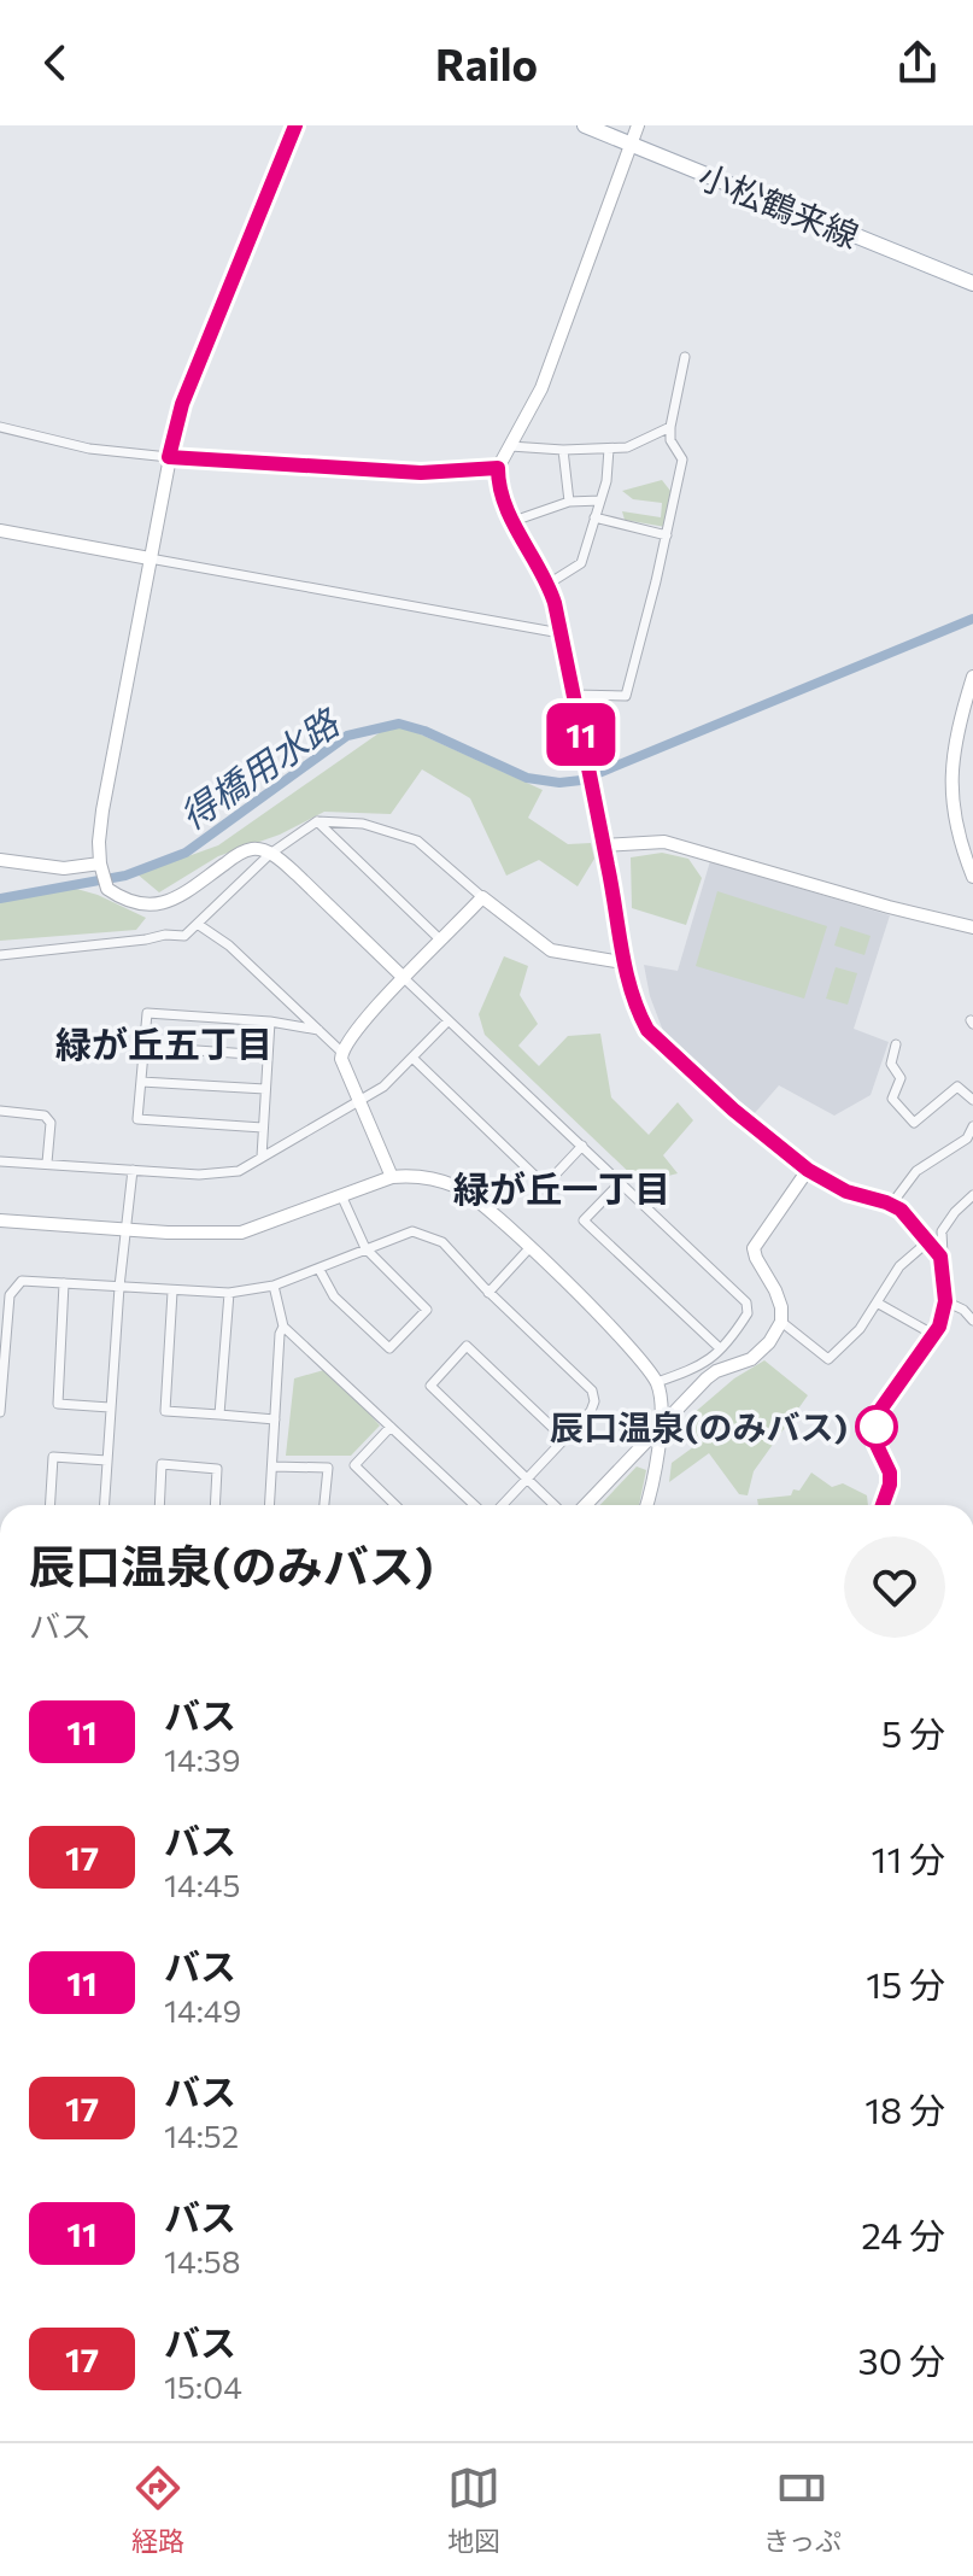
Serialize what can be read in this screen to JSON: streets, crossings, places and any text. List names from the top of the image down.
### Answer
{
  "streets": {
    "main road": ["小松鶴来線"]
  },
  "districts": ["緑が丘五丁目", "緑が丘一丁目"],
  "water": ["得橋用水路"],
  "places": ["辰口温泉(のみバス)"],
  "lines": ["bus line 11"],
  "page": {
    "header": "Railo",
    "on_map": "11",
    "heading": ["辰口温泉(のみバス)", "バス"],
    "list": [
      {
        "mark": "11",
        "name": "バス",
        "note": "14:39",
        "value": "5 分"
      },
      {
        "mark": "17",
        "name": "バス",
        "note": "14:45",
        "value": "11 分"
      },
      {
        "mark": "11",
        "name": "バス",
        "note": "14:49",
        "value": "15 分"
      },
      {
        "mark": "17",
        "name": "バス",
        "note": "14:52",
        "value": "18 分"
      },
      {
        "mark": "11",
        "name": "バス",
        "note": "14:58",
        "value": "24 分"
      },
      {
        "mark": "17",
        "name": "バス",
        "note": "15:04",
        "value": "30 分"
      }
    ],
    "tabs": ["経路", "地図", "きっぷ"]
  }
}
